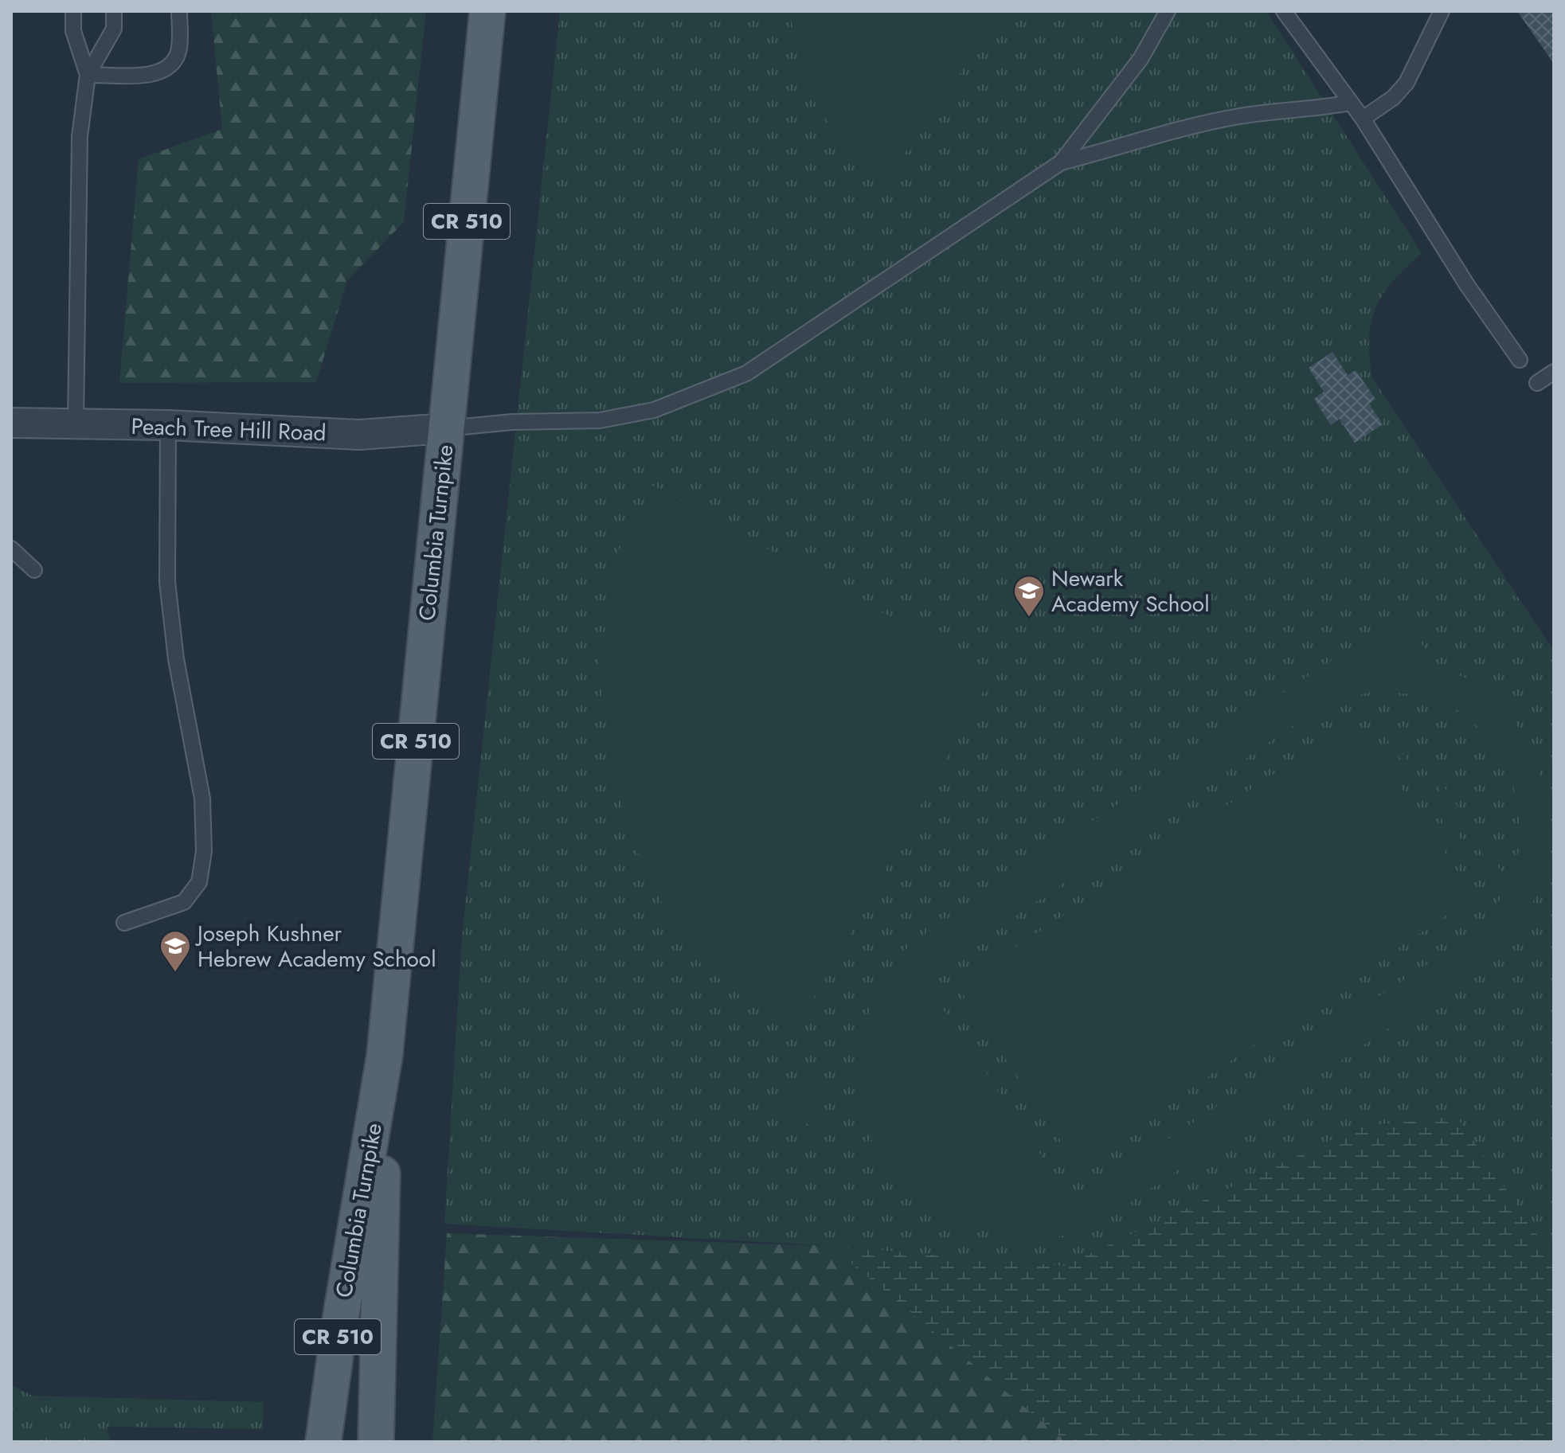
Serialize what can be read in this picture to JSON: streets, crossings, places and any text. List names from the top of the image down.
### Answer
{
  "streets": {
    "main road": ["CR 510", "Columbia Turnpike"],
    "street": ["Peach Tree Hill Road"]
  },
  "crossings": [
    ["Peach Tree Hill Road", "Columbia Turnpike"]
  ],
  "places": {
    "school or university": ["Newark Academy School", "Joseph Kushner Hebrew Academy School"]
  }
}
